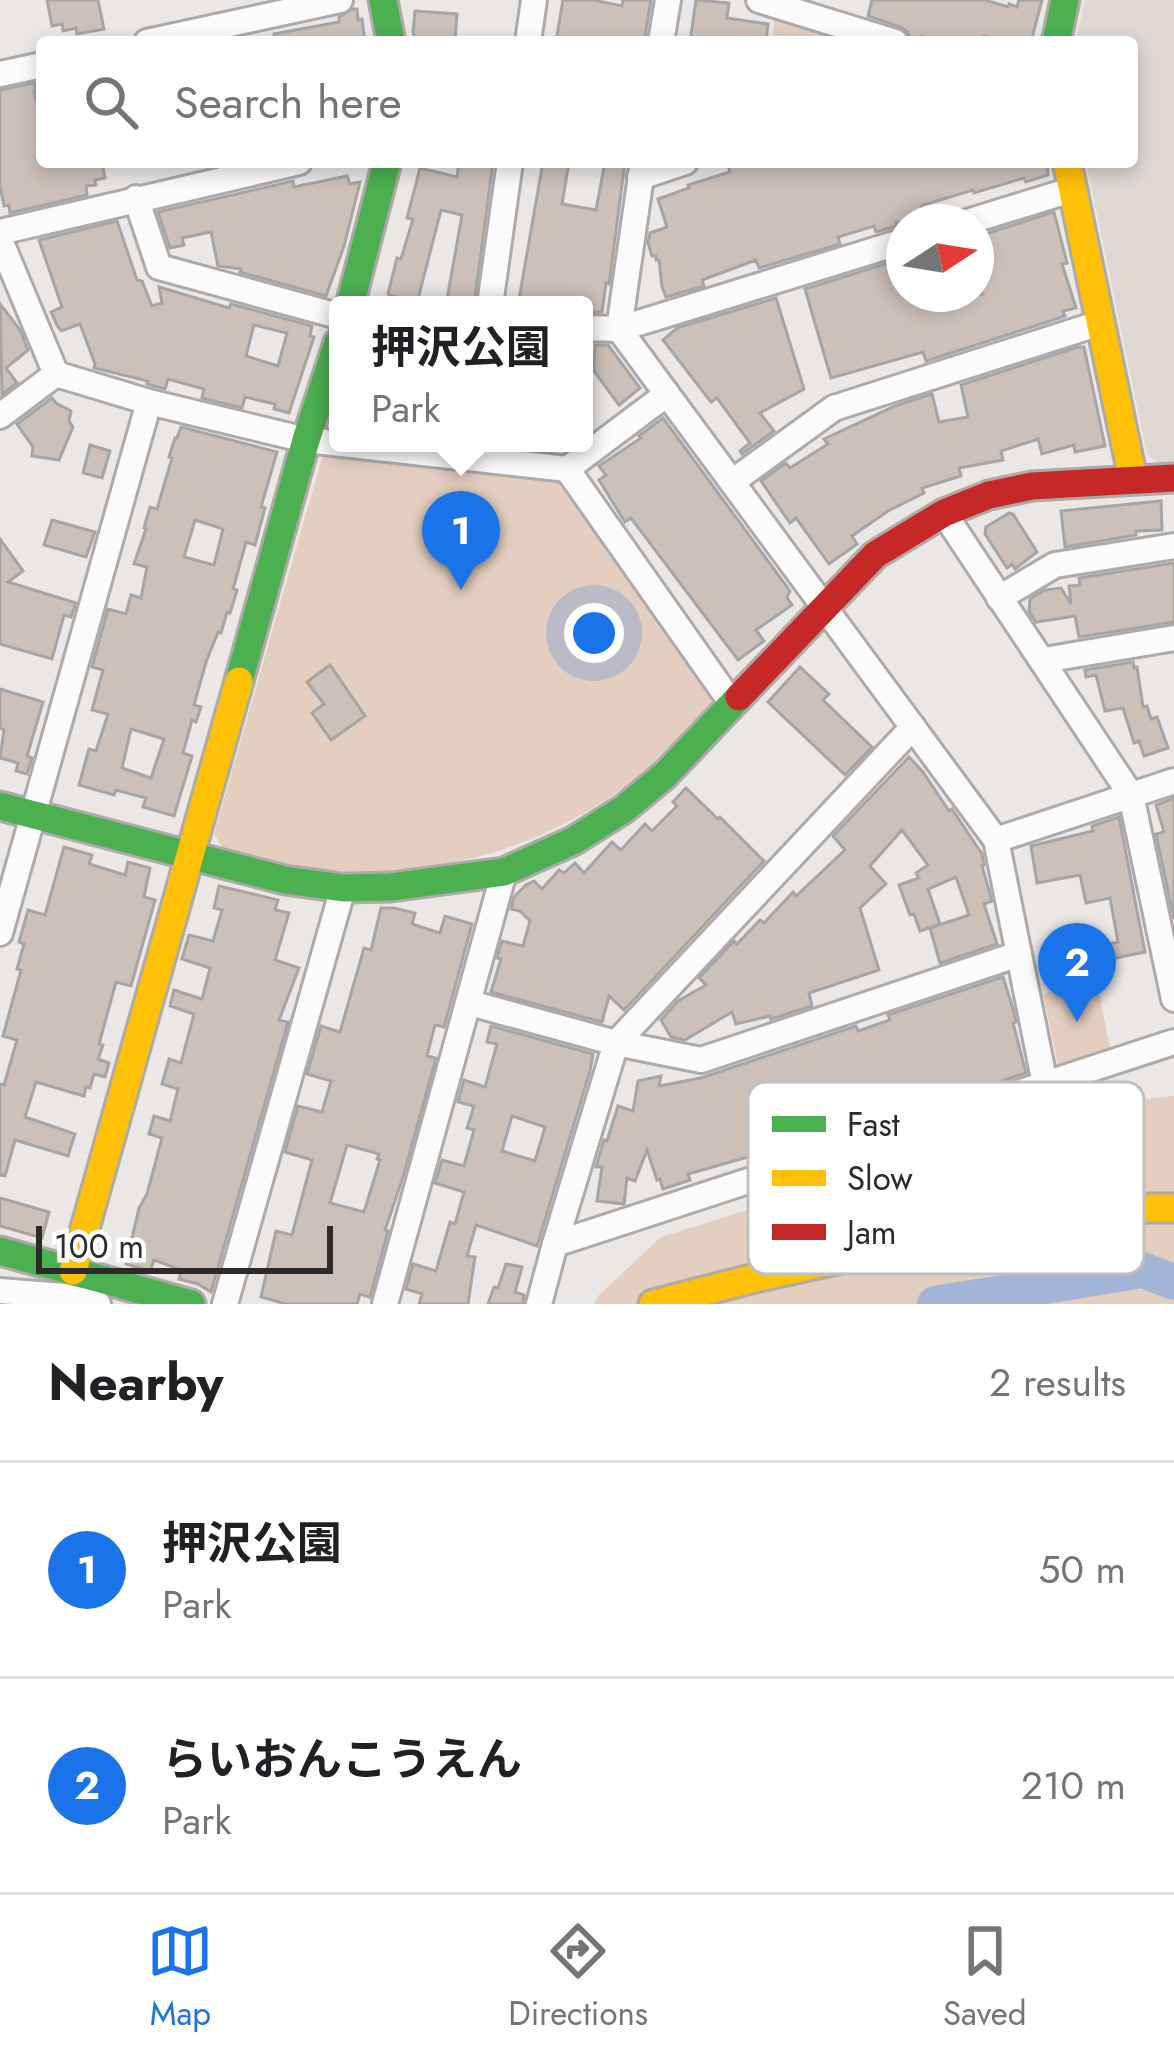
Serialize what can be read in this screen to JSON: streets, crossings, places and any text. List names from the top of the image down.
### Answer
{
  "legend": ["Fast", "Slow", "Jam"],
  "scale_bar": "100 m",
  "north": "right",
  "page": {
    "search": "Search here",
    "popup": ["押沢公園", "Park"],
    "pins": ["1", "2"],
    "scale": "100 m",
    "heading": ["Nearby", "2 results"],
    "list": [
      {
        "mark": "1",
        "name": "押沢公園",
        "note": "Park",
        "value": "50 m"
      },
      {
        "mark": "2",
        "name": "らいおんこうえん",
        "note": "Park",
        "value": "210 m"
      }
    ],
    "nav": ["Map", "Directions", "Saved"]
  }
}
